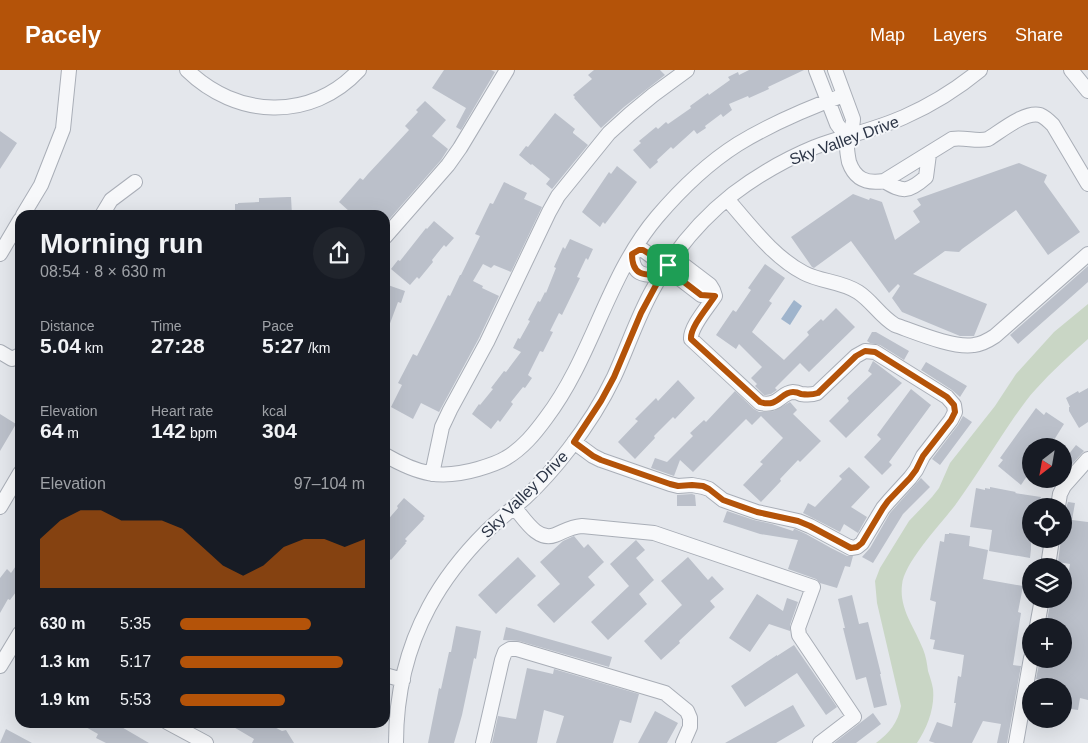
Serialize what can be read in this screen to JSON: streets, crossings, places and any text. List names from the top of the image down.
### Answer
{
  "streets": {
    "street": ["Sky Valley Drive"]
  },
  "north": "bottom left",
  "page": {
    "header": "Pacely",
    "nav": ["Map", "Layers", "Share"],
    "heading": ["Morning run", "08:54 · 8 × 630 m"],
    "stats": [
      ["Distance", "5.04 km"],
      ["Time", "27:28"],
      ["Pace", "5:27 /km"],
      ["Elevation", "64 m"],
      ["Heart rate", "142 bpm"],
      ["kcal", "304"]
    ],
    "map_buttons": ["+", "−"],
    "chart": ["Elevation", "97–104 m"],
    "list": [
      {
        "name": "630 m",
        "note": "5:35"
      },
      {
        "name": "1.3 km",
        "note": "5:17"
      },
      {
        "name": "1.9 km",
        "note": "5:53"
      }
    ]
  }
}
